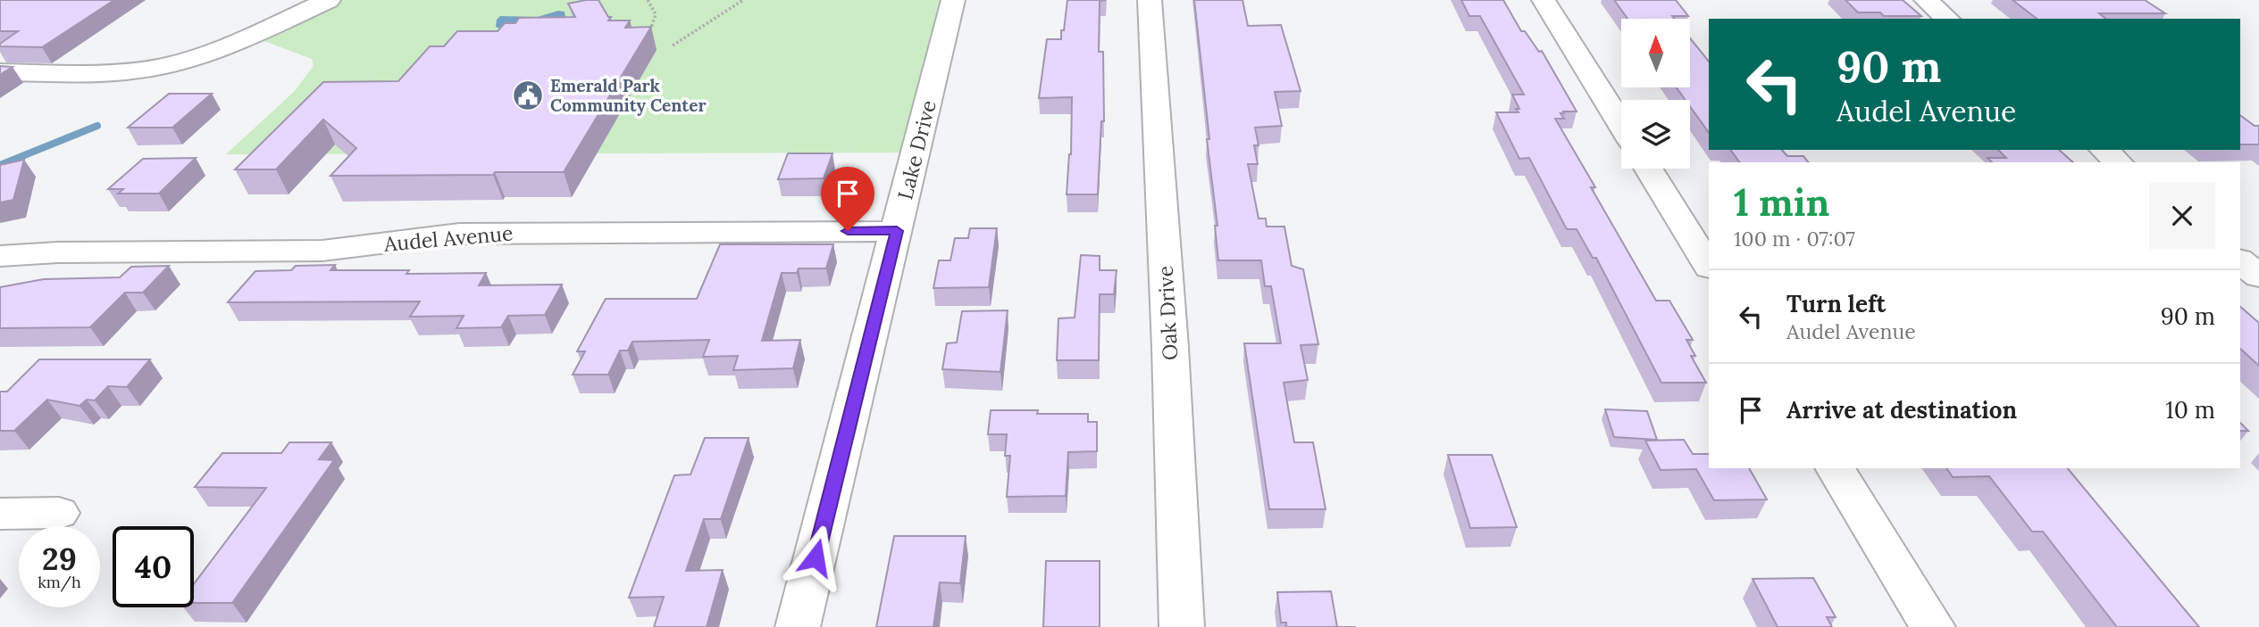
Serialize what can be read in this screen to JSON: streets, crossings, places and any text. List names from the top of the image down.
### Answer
{
  "streets": {
    "street": ["Lake Drive", "Audel Avenue", "Oak Drive"]
  },
  "crossings": [
    ["Lake Drive", "Audel Avenue"]
  ],
  "places": {
    "public building": ["Emerald Park Community Center"]
  },
  "north": "top",
  "page": {
    "turn": ["90 m", "Audel Avenue"],
    "heading": ["1 min", "100 m · 07:07"],
    "list": [
      {
        "name": "Turn left",
        "note": "Audel Avenue",
        "value": "90 m"
      },
      {
        "name": "Arrive at destination",
        "value": "10 m"
      }
    ],
    "speed": "29 km/h",
    "limit": "40"
  }
}
